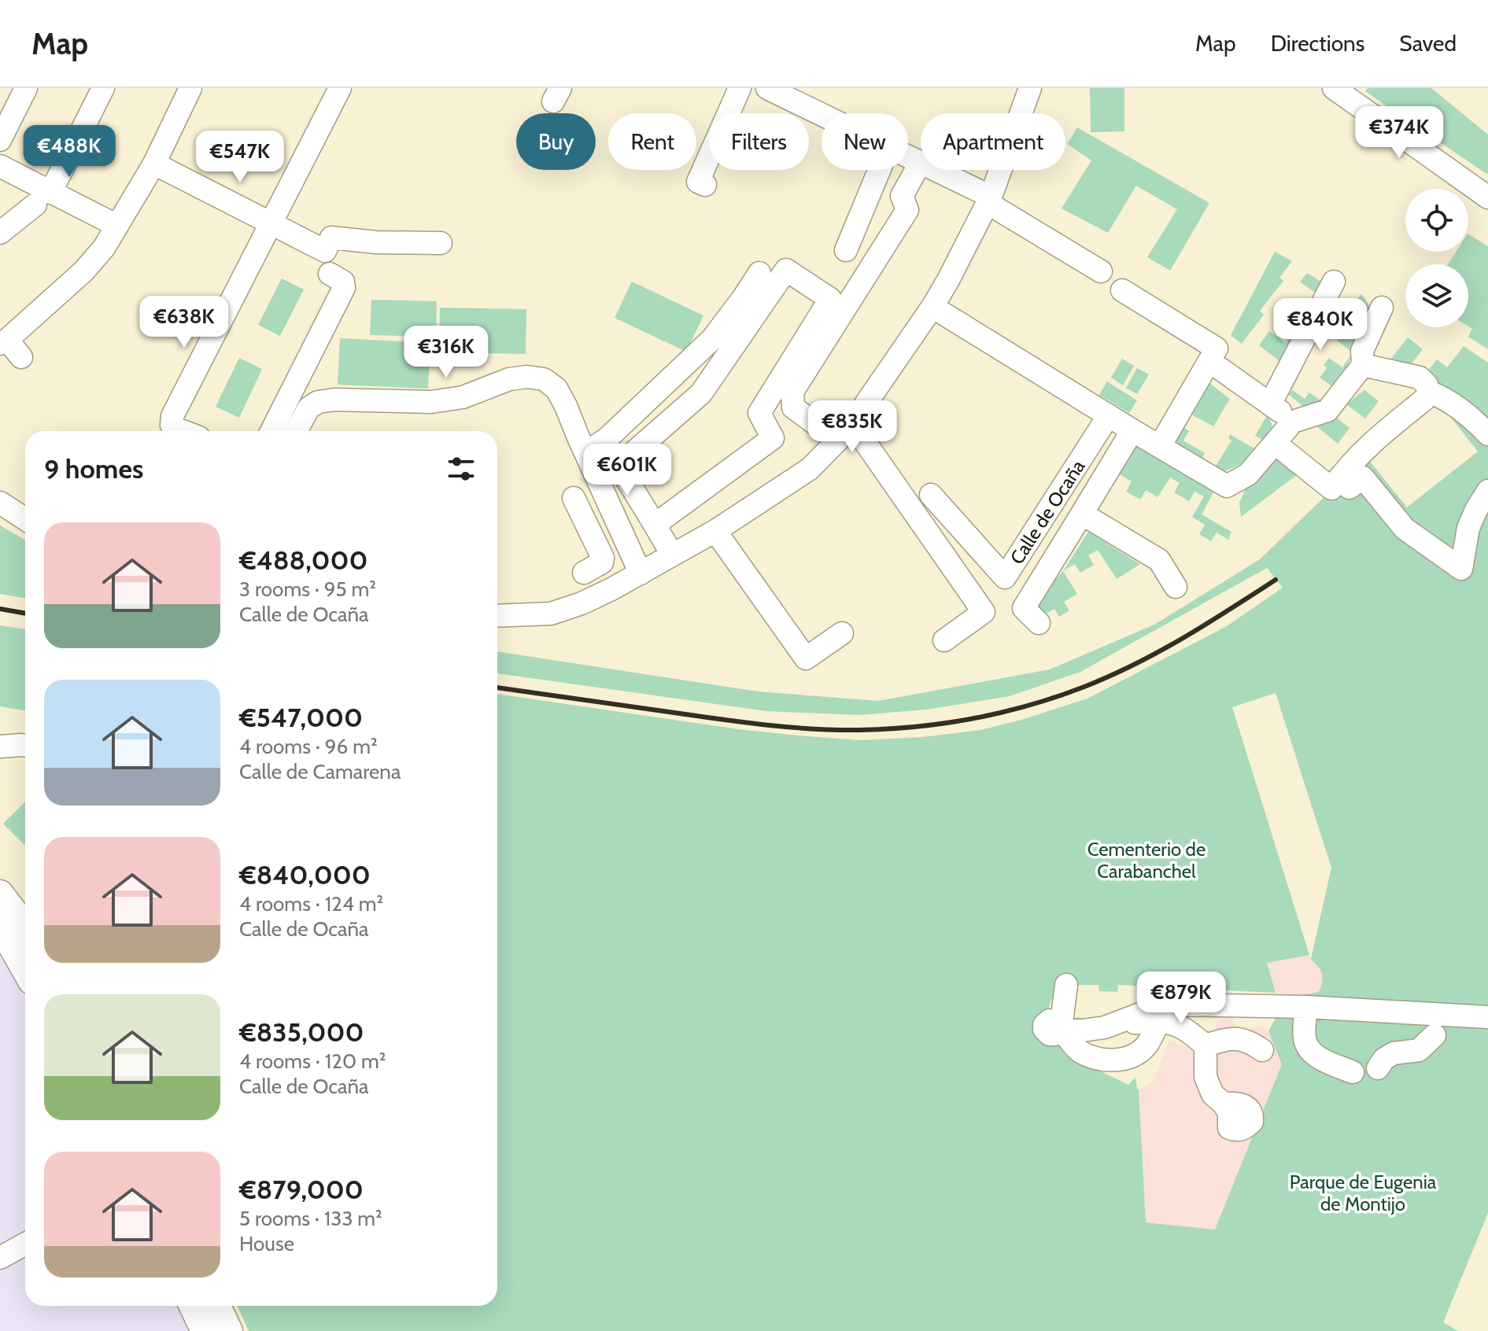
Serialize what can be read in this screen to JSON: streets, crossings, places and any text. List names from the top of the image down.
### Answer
{
  "streets": {
    "street": ["Calle de Ocaña"]
  },
  "parks": ["Cementerio de Carabanchel", "Parque de Eugenia de Montijo"],
  "page": {
    "header": "Map",
    "nav": ["Map", "Directions", "Saved"],
    "price": [
      "€374K",
      "€488K",
      "€547K",
      "€638K",
      "€840K",
      "€316K",
      "€835K",
      "€601K",
      "€879K"
    ],
    "chip": [
      "Buy",
      "Rent",
      "Filters",
      "New",
      "Apartment"
    ],
    "heading": "9 homes",
    "list": [
      {
        "name": "€488,000",
        "note": "3 rooms · 95 m² · Calle de Ocaña"
      },
      {
        "name": "€547,000",
        "note": "4 rooms · 96 m² · Calle de Camarena"
      },
      {
        "name": "€840,000",
        "note": "4 rooms · 124 m² · Calle de Ocaña"
      },
      {
        "name": "€835,000",
        "note": "4 rooms · 120 m² · Calle de Ocaña"
      },
      {
        "name": "€879,000",
        "note": "5 rooms · 133 m² · House"
      }
    ]
  }
}
